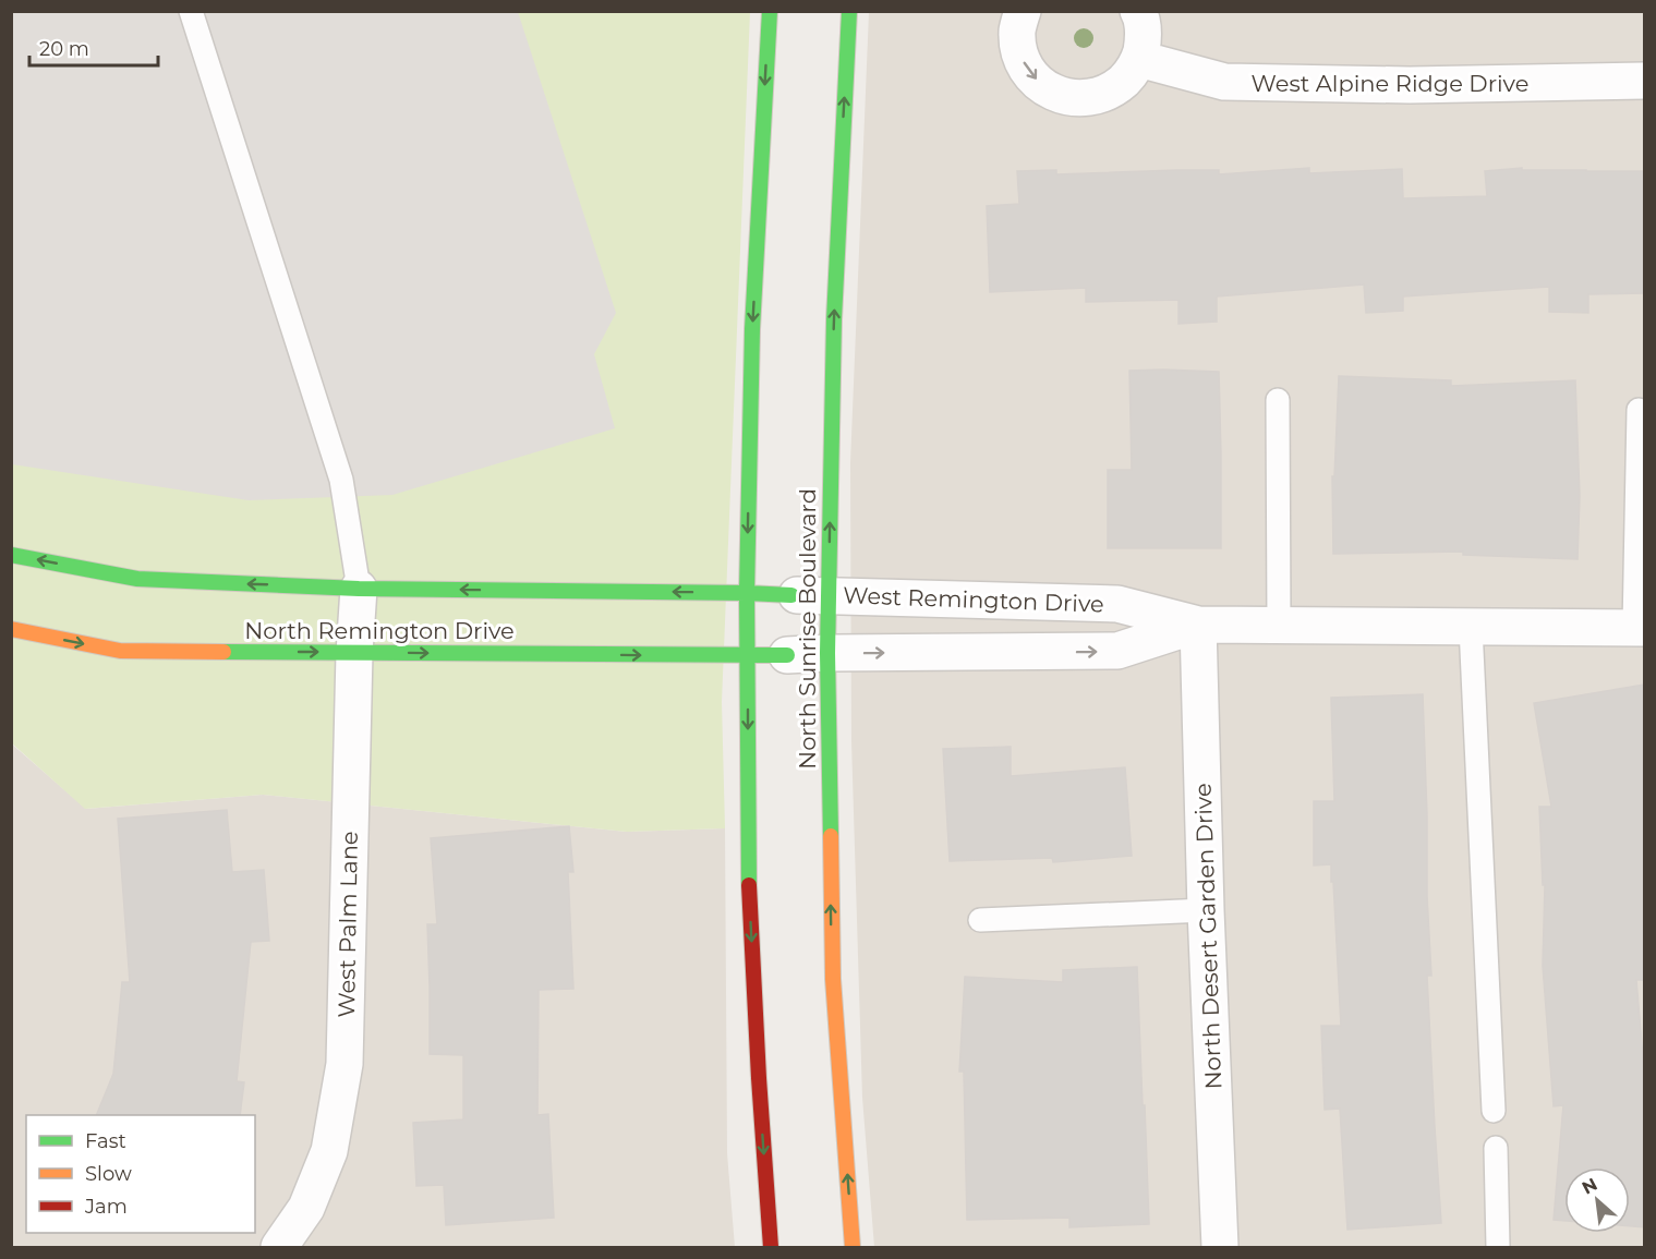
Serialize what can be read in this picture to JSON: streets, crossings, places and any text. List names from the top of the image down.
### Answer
{
  "streets": {
    "street": [
      "West Alpine Ridge Drive",
      "West Remington Drive",
      "North Sunrise Boulevard",
      "North Remington Drive",
      "West Palm Lane",
      "North Desert Garden Drive"
    ]
  },
  "crossings": [
    ["West Remington Drive", "North Sunrise Boulevard"],
    ["West Remington Drive", "North Remington Drive"],
    ["West Remington Drive", "North Desert Garden Drive"],
    ["North Remington Drive", "West Palm Lane"]
  ],
  "legend": ["Fast", "Slow", "Jam"],
  "scale_bar": "20 m",
  "north": "top left"
}
